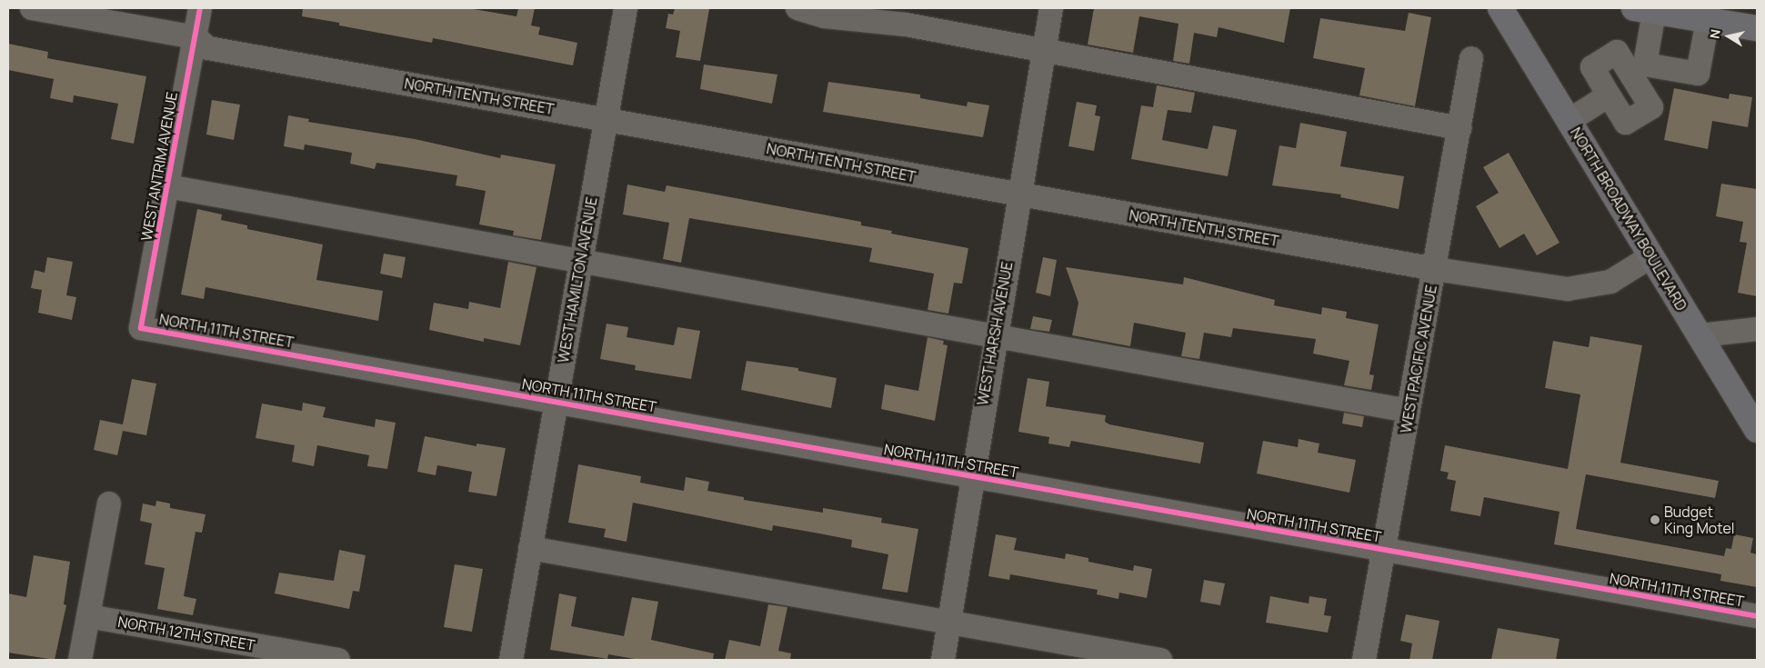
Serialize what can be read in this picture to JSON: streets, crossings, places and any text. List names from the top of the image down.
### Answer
{
  "streets": {
    "main road": ["NORTH BROADWAY BOULEVARD"],
    "street": [
      "NORTH TENTH STREET",
      "WEST ANTRIM AVENUE",
      "WEST HAMILTON AVENUE",
      "NORTH 11TH STREET",
      "WEST HARSH AVENUE",
      "WEST PACIFIC AVENUE",
      "NORTH 12TH STREET"
    ]
  },
  "crossings": [
    ["NORTH TENTH STREET", "WEST ANTRIM AVENUE"],
    ["NORTH TENTH STREET", "NORTH BROADWAY BOULEVARD"],
    ["NORTH TENTH STREET", "WEST HAMILTON AVENUE"],
    ["NORTH TENTH STREET", "WEST HARSH AVENUE"],
    ["NORTH TENTH STREET", "WEST PACIFIC AVENUE"],
    ["WEST ANTRIM AVENUE", "NORTH 11TH STREET"],
    ["WEST HAMILTON AVENUE", "NORTH 11TH STREET"],
    ["NORTH 11TH STREET", "WEST HARSH AVENUE"],
    ["NORTH 11TH STREET", "WEST PACIFIC AVENUE"]
  ],
  "places": ["Budget King Motel"],
  "north": "left"
}
